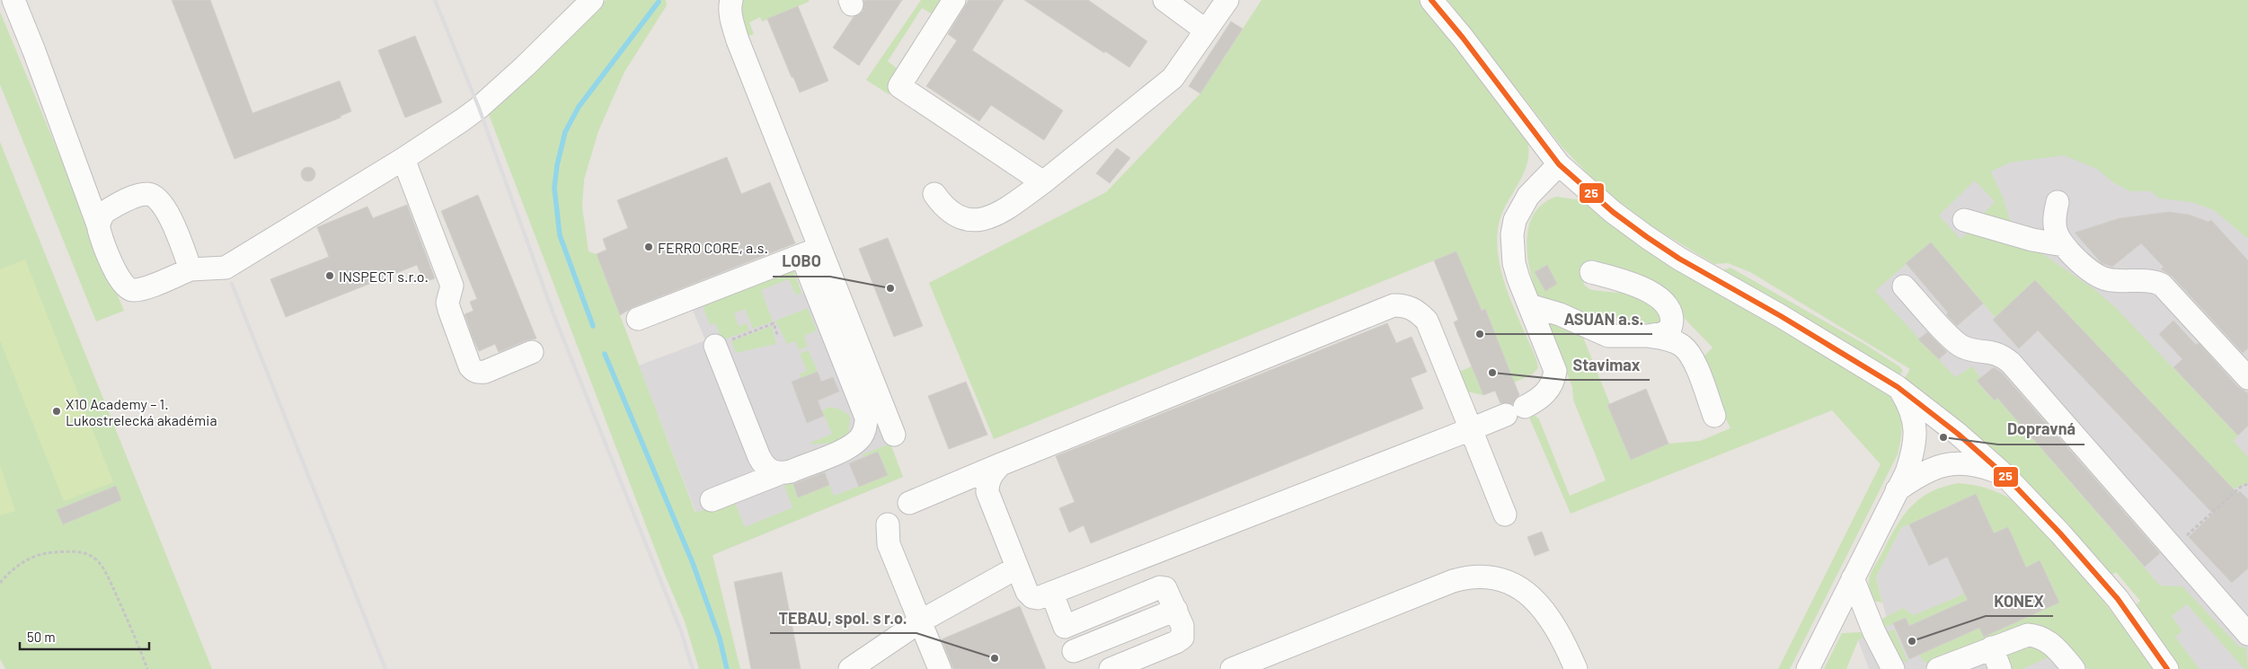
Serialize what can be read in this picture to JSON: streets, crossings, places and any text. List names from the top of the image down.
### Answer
{
  "places": [
    "FERRO CORE, a.s.",
    "INSPECT s.r.o.",
    "LOBO",
    "ASUAN a.s.",
    "Stavimax",
    "X10 Academy – 1. Lukostrelecká akadémia",
    "Dopravná",
    "KONEX",
    "TEBAU, spol. s r.o."
  ],
  "lines": ["transit line 25"],
  "scale_bar": "50 m"
}
